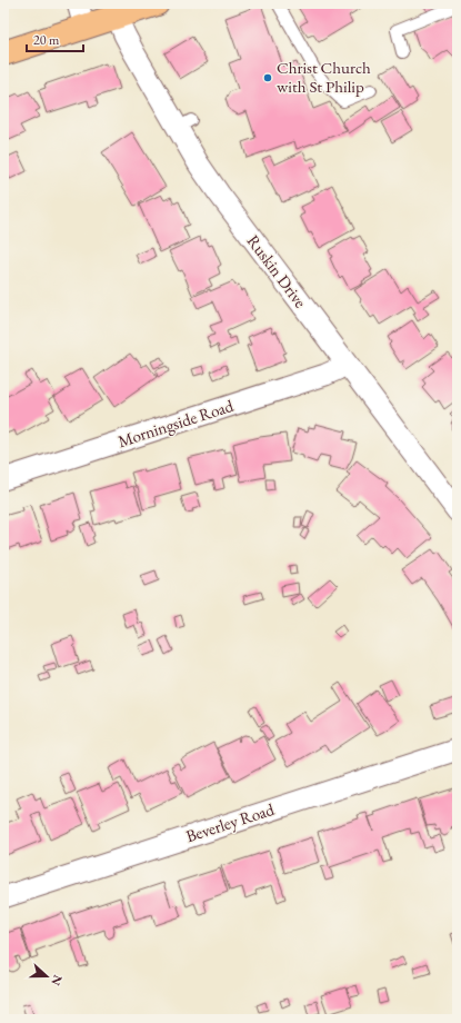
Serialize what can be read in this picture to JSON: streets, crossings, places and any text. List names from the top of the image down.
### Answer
{
  "streets": {
    "street": ["Ruskin Drive", "Morningside Road", "Beverley Road"]
  },
  "crossings": [
    ["Ruskin Drive", "Morningside Road"]
  ],
  "places": ["Christ Church with St Philip"],
  "scale_bar": "20 m",
  "north": "right"
}
